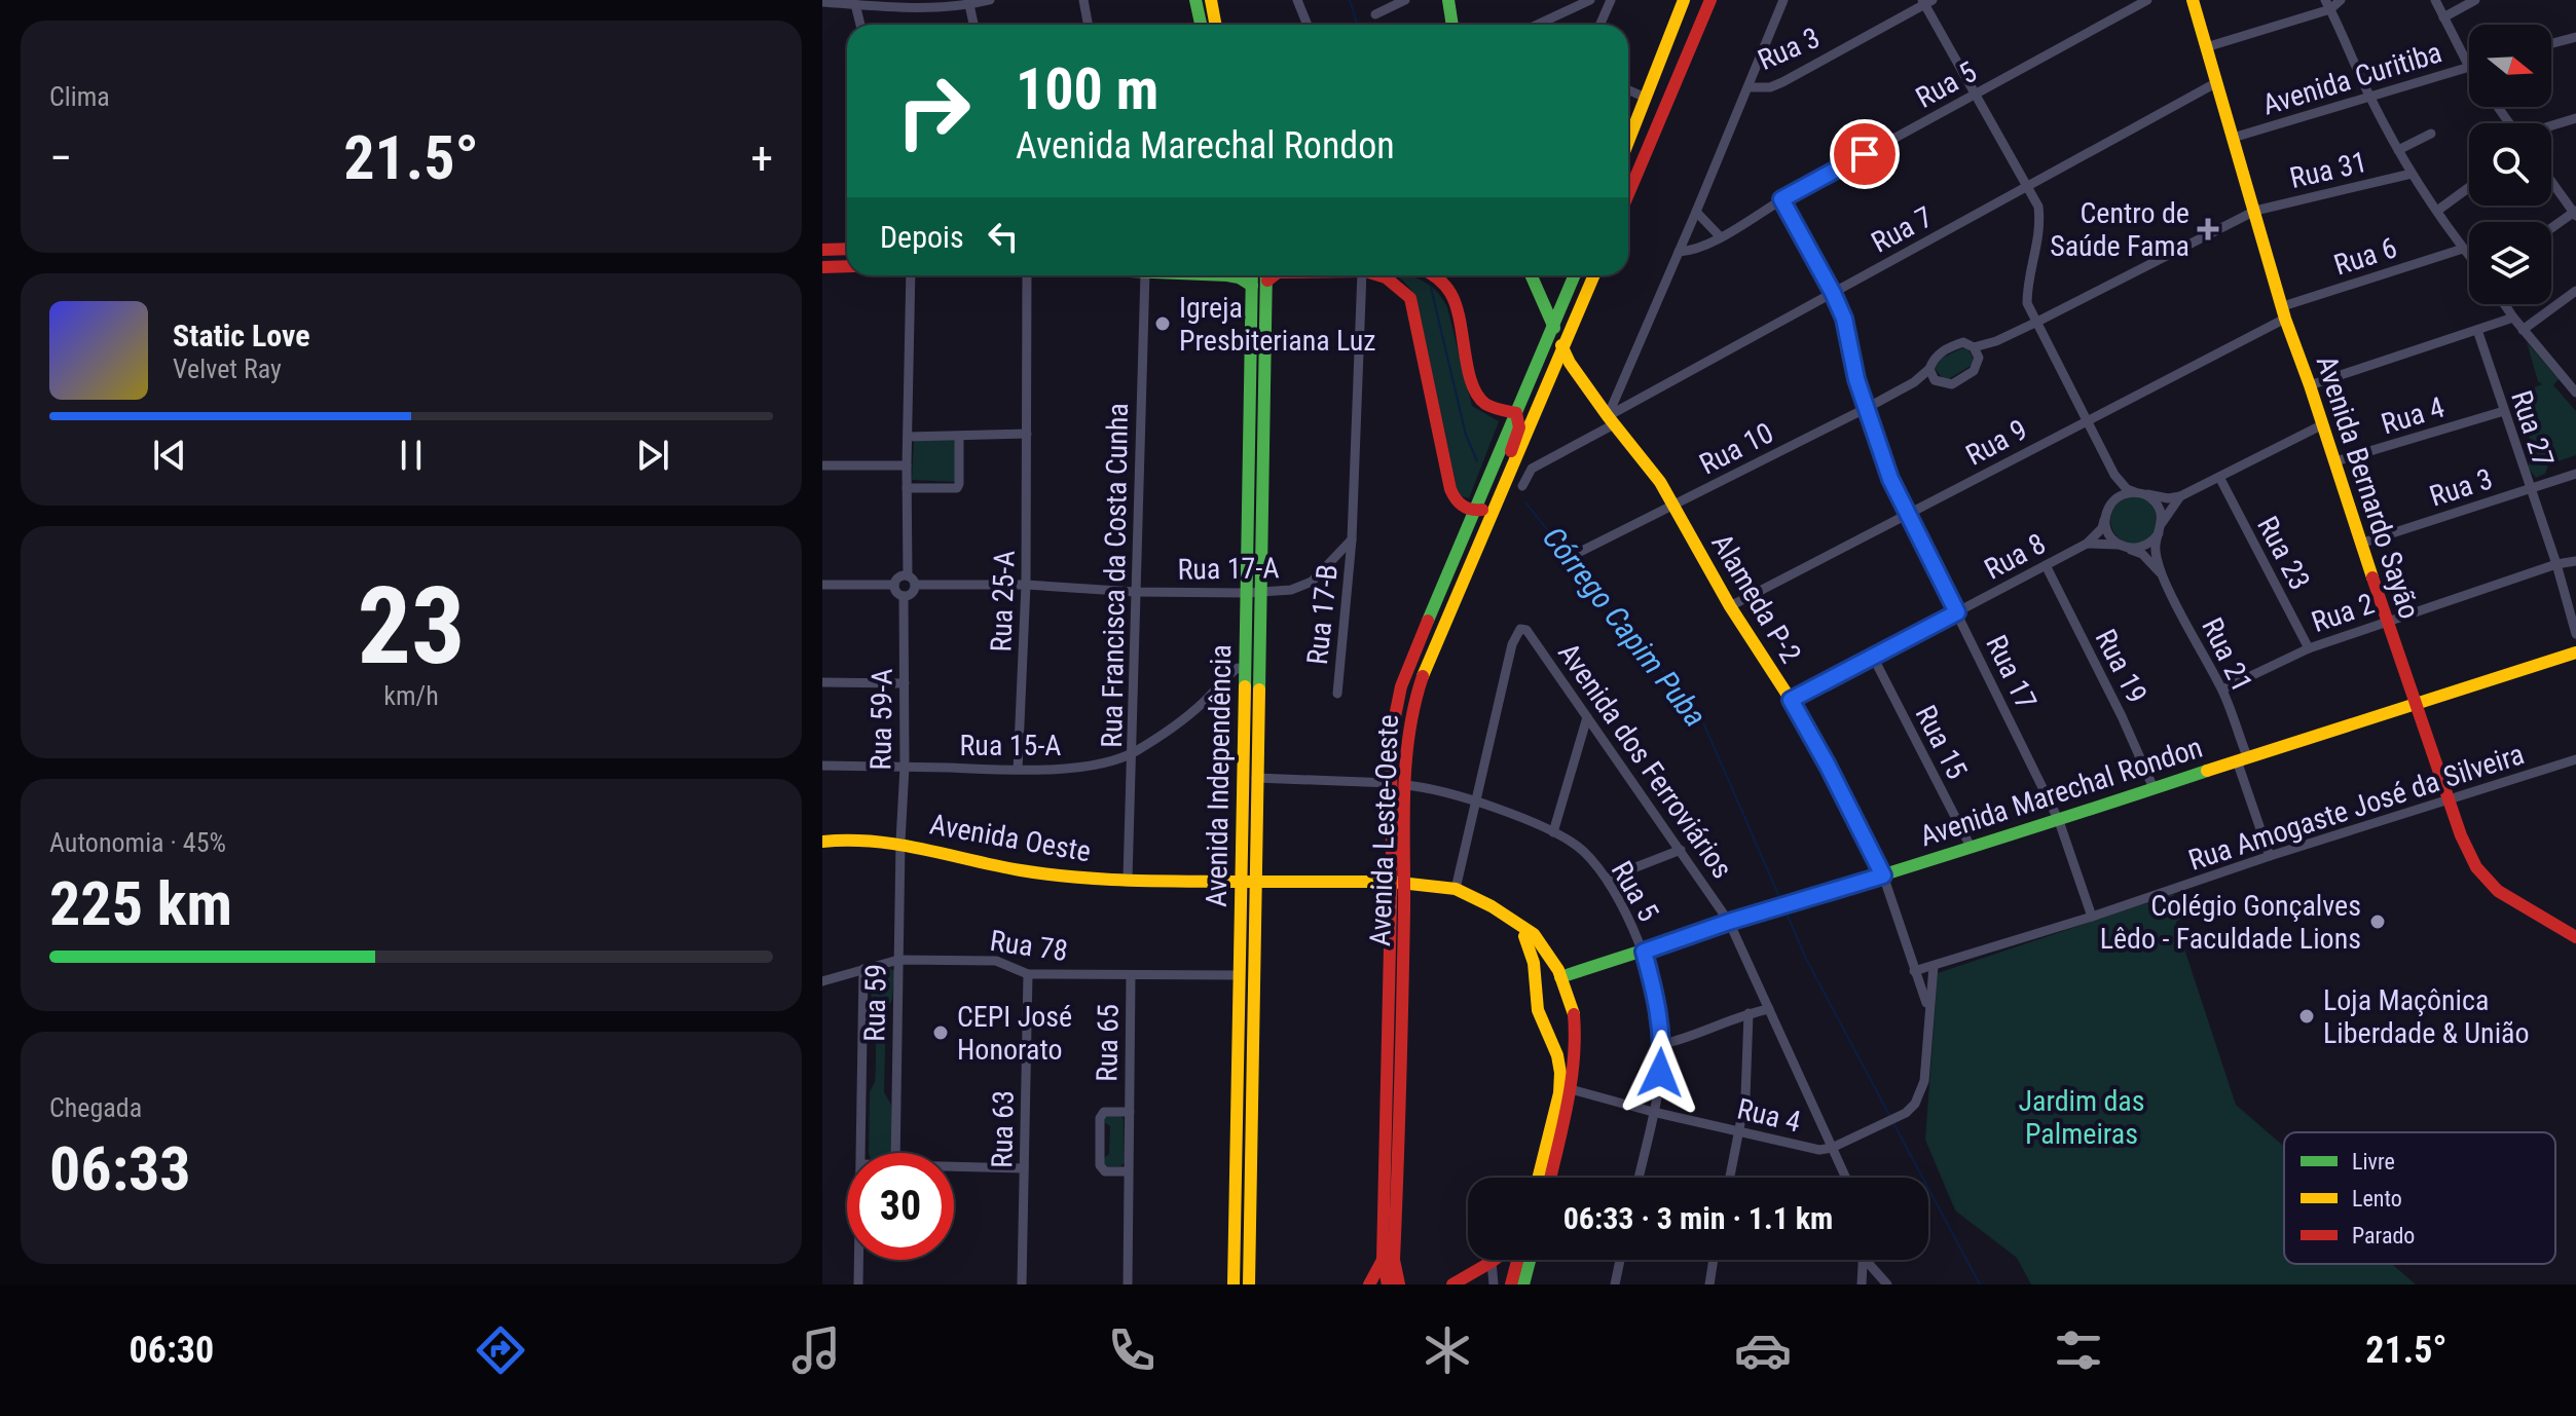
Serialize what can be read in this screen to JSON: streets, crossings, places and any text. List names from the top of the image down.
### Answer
{
  "streets": {
    "main road": [
      "Avenida Bernardo Sayão",
      "Alameda P-2",
      "Avenida Independência",
      "Avenida Marechal Rondon",
      "Avenida Leste-Oeste",
      "Avenida Oeste"
    ],
    "street": [
      "Rua 3",
      "Avenida Curitiba",
      "Rua 5",
      "Rua 31",
      "Rua 7",
      "Rua 6",
      "Rua 4",
      "Rua 27",
      "Rua 9",
      "Rua 10",
      "Rua 23",
      "Rua 8",
      "Rua 17-A",
      "Rua Francisca da Costa Cunha",
      "Rua 25-A",
      "Rua 2",
      "Rua 17-B",
      "Rua 21",
      "Rua 19",
      "Rua 17",
      "Rua 59-A",
      "Rua 15",
      "Rua 15-A",
      "Avenida dos Ferroviários",
      "Rua Amogaste José da Silveira",
      "Rua 78",
      "Rua 59",
      "Rua 65",
      "Rua 63"
    ]
  },
  "crossings": [
    ["Rua 3", "Rua 27"],
    ["Rua 3", "Avenida Bernardo Sayão"],
    ["Avenida Curitiba", "Avenida Bernardo Sayão"],
    ["Rua 5", "Rua 4"],
    ["Rua 5", "Avenida dos Ferroviários"],
    ["Rua 5", "Avenida Independência"],
    ["Rua 5", "Avenida Marechal Rondon"],
    ["Rua 5", "Avenida Leste-Oeste"],
    ["Rua 31", "Avenida Bernardo Sayão"],
    ["Rua 7", "Avenida Bernardo Sayão"],
    ["Rua 7", "Alameda P-2"],
    ["Rua 6", "Rua 9"],
    ["Rua 6", "Avenida Bernardo Sayão"],
    ["Rua 4", "Rua 27"],
    ["Rua 4", "Avenida Bernardo Sayão"],
    ["Rua 4", "Alameda P-2"],
    ["Rua 4", "Avenida dos Ferroviários"],
    ["Rua 4", "Avenida Oeste"],
    ["Rua 27", "Rua 2"],
    ["Rua 9", "Avenida Bernardo Sayão"],
    ["Rua 9", "Alameda P-2"],
    ["Rua 9", "Rua 17"],
    ["Rua 10", "Alameda P-2"],
    ["Rua 10", "Rua 17"],
    ["Avenida Bernardo Sayão", "Rua 2"],
    ["Avenida Bernardo Sayão", "Avenida Marechal Rondon"],
    ["Avenida Bernardo Sayão", "Rua Amogaste José da Silveira"],
    ["Rua 23", "Rua 2"],
    ["Rua 8", "Alameda P-2"],
    ["Rua 8", "Rua 21"],
    ["Rua 8", "Rua 19"],
    ["Rua 8", "Rua 17"],
    ["Rua 8", "Rua 15"],
    ["Rua 17-A", "Rua Francisca da Costa Cunha"],
    ["Rua 17-A", "Rua 25-A"],
    ["Rua 17-A", "Rua 17-B"],
    ["Rua 17-A", "Rua 59-A"],
    ["Rua 17-A", "Avenida Independência"],
    ["Rua Francisca da Costa Cunha", "Rua 15-A"],
    ["Rua Francisca da Costa Cunha", "Avenida Oeste"],
    ["Alameda P-2", "Avenida Marechal Rondon"],
    ["Alameda P-2", "Rua Amogaste José da Silveira"],
    ["Alameda P-2", "Avenida Leste-Oeste"],
    ["Rua 25-A", "Rua 15-A"],
    ["Rua 2", "Rua 21"],
    ["Rua 21", "Avenida Marechal Rondon"],
    ["Rua 21", "Rua Amogaste José da Silveira"],
    ["Rua 19", "Avenida Marechal Rondon"],
    ["Rua 17", "Avenida Marechal Rondon"],
    ["Rua 17", "Rua Amogaste José da Silveira"],
    ["Rua 59-A", "Rua 15-A"],
    ["Rua 59-A", "Avenida Oeste"],
    ["Rua 59-A", "Rua 59"],
    ["Rua 15", "Avenida Marechal Rondon"],
    ["Rua 15-A", "Avenida Independência"],
    ["Avenida dos Ferroviários", "Avenida Marechal Rondon"],
    ["Avenida Independência", "Avenida Oeste"],
    ["Avenida Independência", "Rua 78"],
    ["Avenida Marechal Rondon", "Avenida Oeste"],
    ["Avenida Leste-Oeste", "Avenida Oeste"],
    ["Avenida Oeste", "Rua 59"],
    ["Rua 78", "Rua 59"],
    ["Rua 78", "Rua 65"],
    ["Rua 78", "Rua 63"]
  ],
  "water": ["Córrego Capim Puba"],
  "parks": ["Jardim das Palmeiras"],
  "places": {
    "health": ["Centro de Saúde Fama"],
    "other": [
      "Igreja Presbiteriana Luz",
      "Colégio Gonçalves Lêdo - Faculdade Lions",
      "Loja Maçônica Liberdade & União",
      "CEPI José Honorato"
    ]
  },
  "legend": ["Livre", "Lento", "Parado"],
  "north": "right",
  "page": {
    "tile": [
      "Clima",
      ["23", "km/h"],
      ["Autonomia · 45%", "225 km"],
      ["Chegada", "06:33"]
    ],
    "turn": ["100 m", "Avenida Marechal Rondon"],
    "heat": ["−", "21.5°", "+"],
    "then": "Depois",
    "song": ["Static Love", "Velvet Ray"],
    "limit": "30",
    "trip": "06:33 · 3 min · 1.1 km",
    "tabs": ["06:30", "21.5°"]
  }
}
